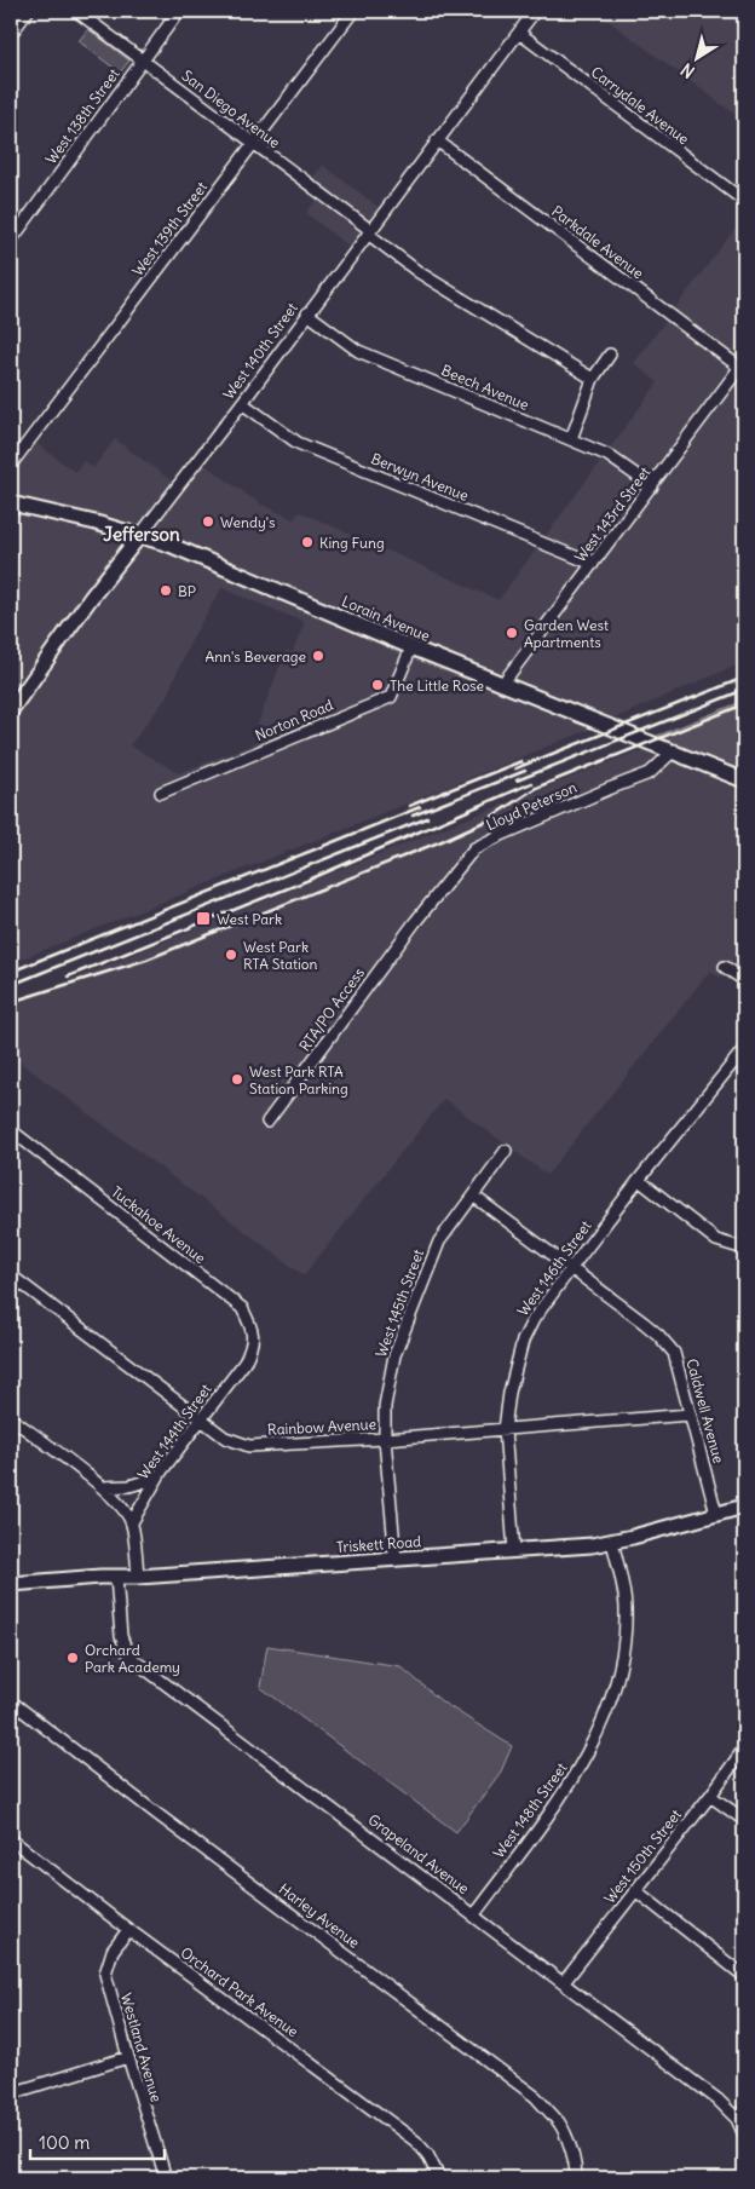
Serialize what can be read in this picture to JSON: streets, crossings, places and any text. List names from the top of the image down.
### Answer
{
  "streets": {
    "main road": ["West 140th Street", "Lorain Avenue", "Triskett Road"],
    "street": [
      "Carrydale Avenue",
      "San Diego Avenue",
      "West 138th Street",
      "West 139th Street",
      "Parkdale Avenue",
      "Beech Avenue",
      "Berwyn Avenue",
      "West 143rd Street",
      "Norton Road",
      "Lloyd Peterson",
      "RTA/PO Access",
      "Tuckahoe Avenue",
      "West 146th Street",
      "West 145th Street",
      "Caldwell Avenue",
      "Rainbow Avenue",
      "West 144th Street",
      "West 148th Street",
      "Grapeland Avenue",
      "West 150th Street",
      "Harley Avenue",
      "Orchard Park Avenue",
      "Westland Avenue"
    ]
  },
  "crossings": [
    ["Carrydale Avenue", "West 140th Street"],
    ["San Diego Avenue", "West 138th Street"],
    ["San Diego Avenue", "West 139th Street"],
    ["San Diego Avenue", "West 140th Street"],
    ["Parkdale Avenue", "West 140th Street"],
    ["Parkdale Avenue", "West 143rd Street"],
    ["West 140th Street", "Beech Avenue"],
    ["West 140th Street", "Berwyn Avenue"],
    ["West 140th Street", "Lorain Avenue"],
    ["Beech Avenue", "West 143rd Street"],
    ["Berwyn Avenue", "West 143rd Street"],
    ["West 143rd Street", "Lorain Avenue"],
    ["Lorain Avenue", "Norton Road"],
    ["Lorain Avenue", "Lloyd Peterson"],
    ["Lloyd Peterson", "RTA/PO Access"],
    ["Tuckahoe Avenue", "West 144th Street"],
    ["West 146th Street", "Caldwell Avenue"],
    ["West 146th Street", "Rainbow Avenue"],
    ["West 146th Street", "Triskett Road"],
    ["West 145th Street", "Caldwell Avenue"],
    ["West 145th Street", "Rainbow Avenue"],
    ["West 145th Street", "Triskett Road"],
    ["Caldwell Avenue", "Rainbow Avenue"],
    ["Caldwell Avenue", "Triskett Road"],
    ["Rainbow Avenue", "West 144th Street"],
    ["Triskett Road", "West 148th Street"],
    ["Triskett Road", "Grapeland Avenue"],
    ["West 148th Street", "Grapeland Avenue"],
    ["Grapeland Avenue", "West 150th Street"],
    ["Orchard Park Avenue", "Westland Avenue"]
  ],
  "districts": ["Jefferson"],
  "places": {
    "other": [
      "Wendy's",
      "King Fung",
      "BP",
      "Garden West Apartments",
      "Ann's Beverage",
      "The Little Rose",
      "West Park RTA Station",
      "West Park RTA Station Parking",
      "Orchard Park Academy"
    ],
    "transit": ["West Park"]
  },
  "scale_bar": "100 m",
  "north": "bottom left"
}
